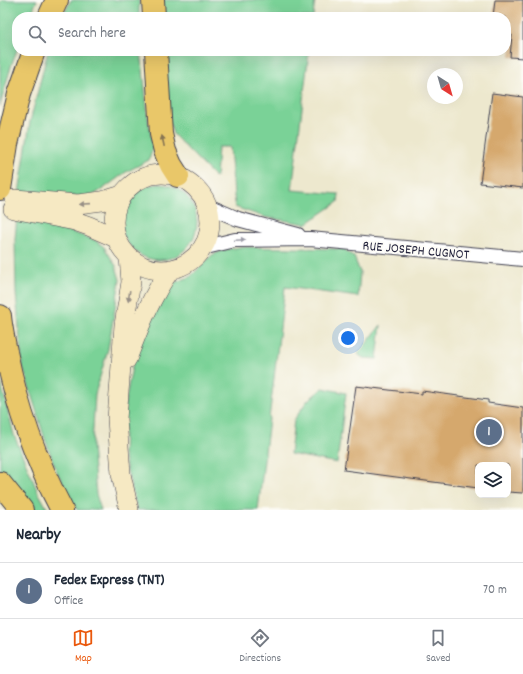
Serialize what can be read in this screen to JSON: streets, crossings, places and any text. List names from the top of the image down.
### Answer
{
  "streets": {
    "street": ["RUE JOSEPH CUGNOT"]
  },
  "north": "bottom right",
  "page": {
    "search": "Search here",
    "pins": "1",
    "heading": "Nearby",
    "list": [
      {
        "mark": "1",
        "name": "Fedex Express (TNT)",
        "note": "Office",
        "value": "70 m"
      }
    ],
    "nav": ["Map", "Directions", "Saved"]
  }
}
